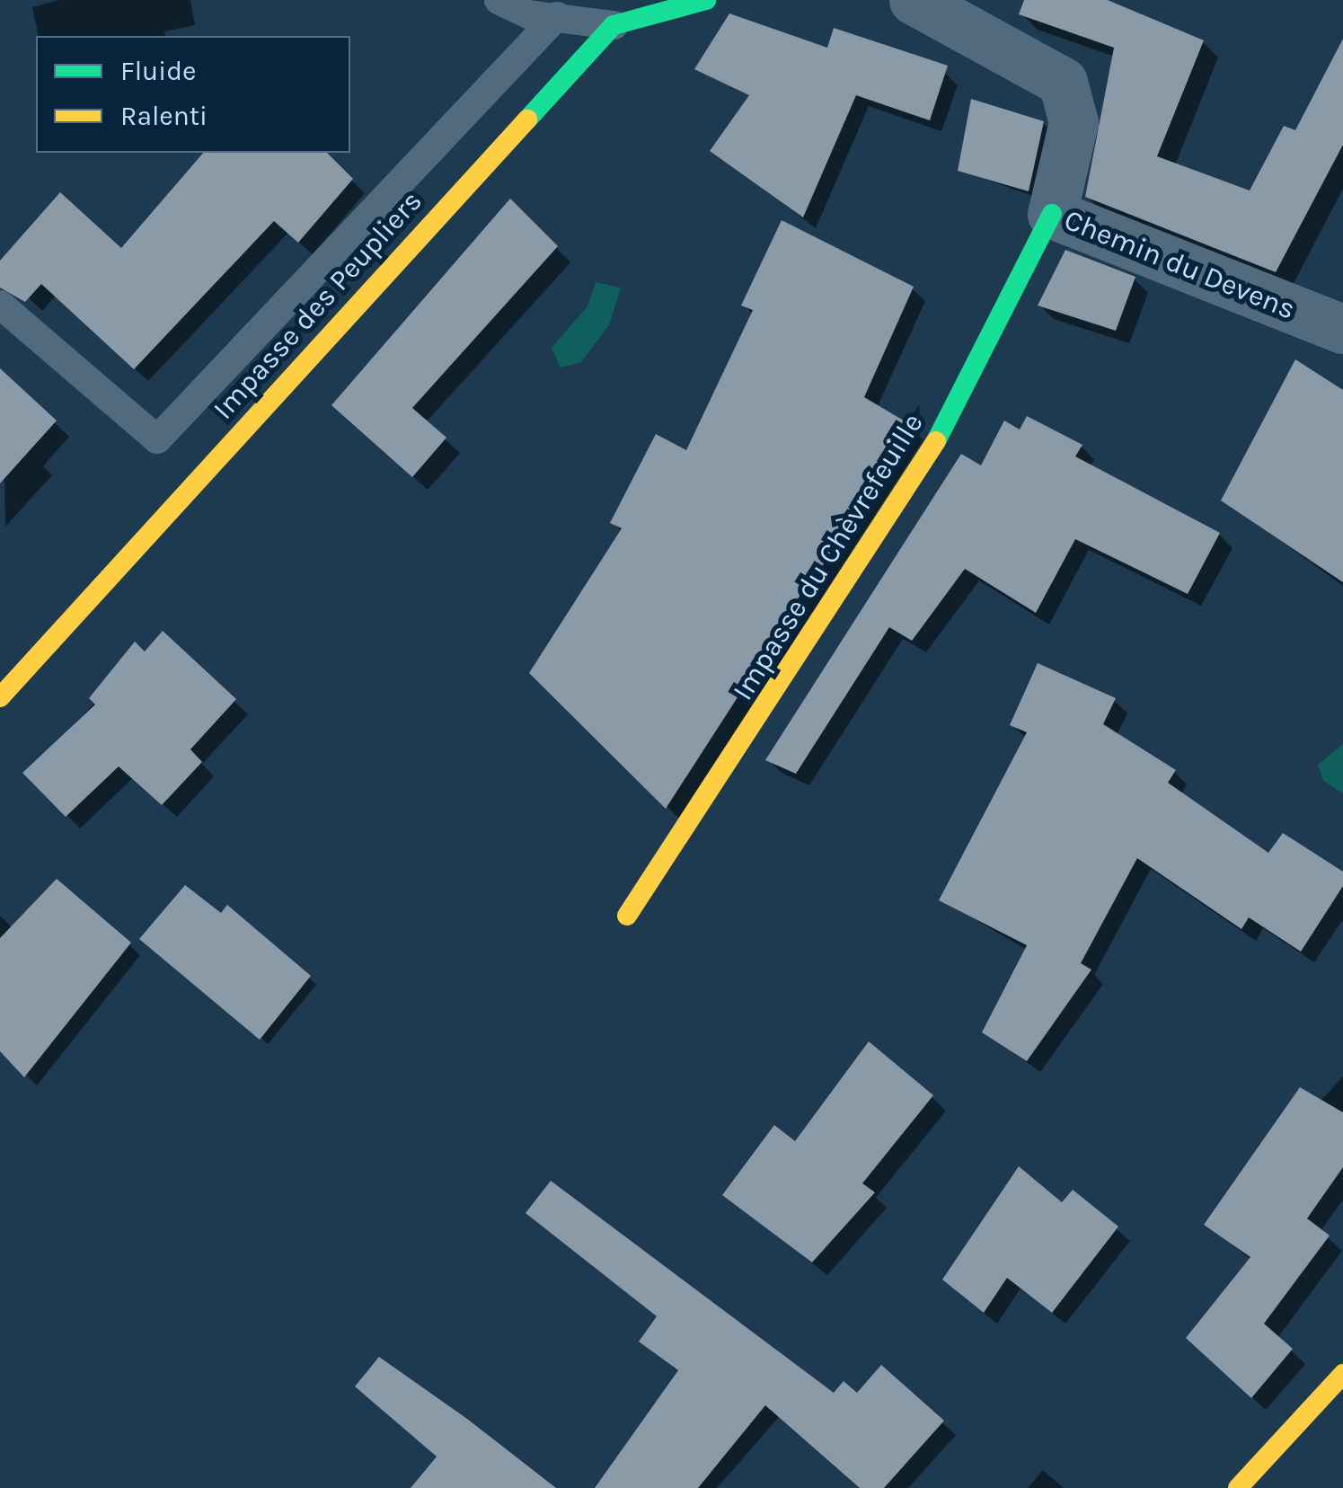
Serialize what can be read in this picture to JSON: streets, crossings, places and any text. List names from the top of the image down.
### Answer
{
  "streets": {
    "street": ["Chemin du Devens", "Impasse des Peupliers", "Impasse du Chèvrefeuille"]
  },
  "crossings": [
    ["Chemin du Devens", "Impasse du Chèvrefeuille"]
  ],
  "legend": ["Fluide", "Ralenti"]
}
